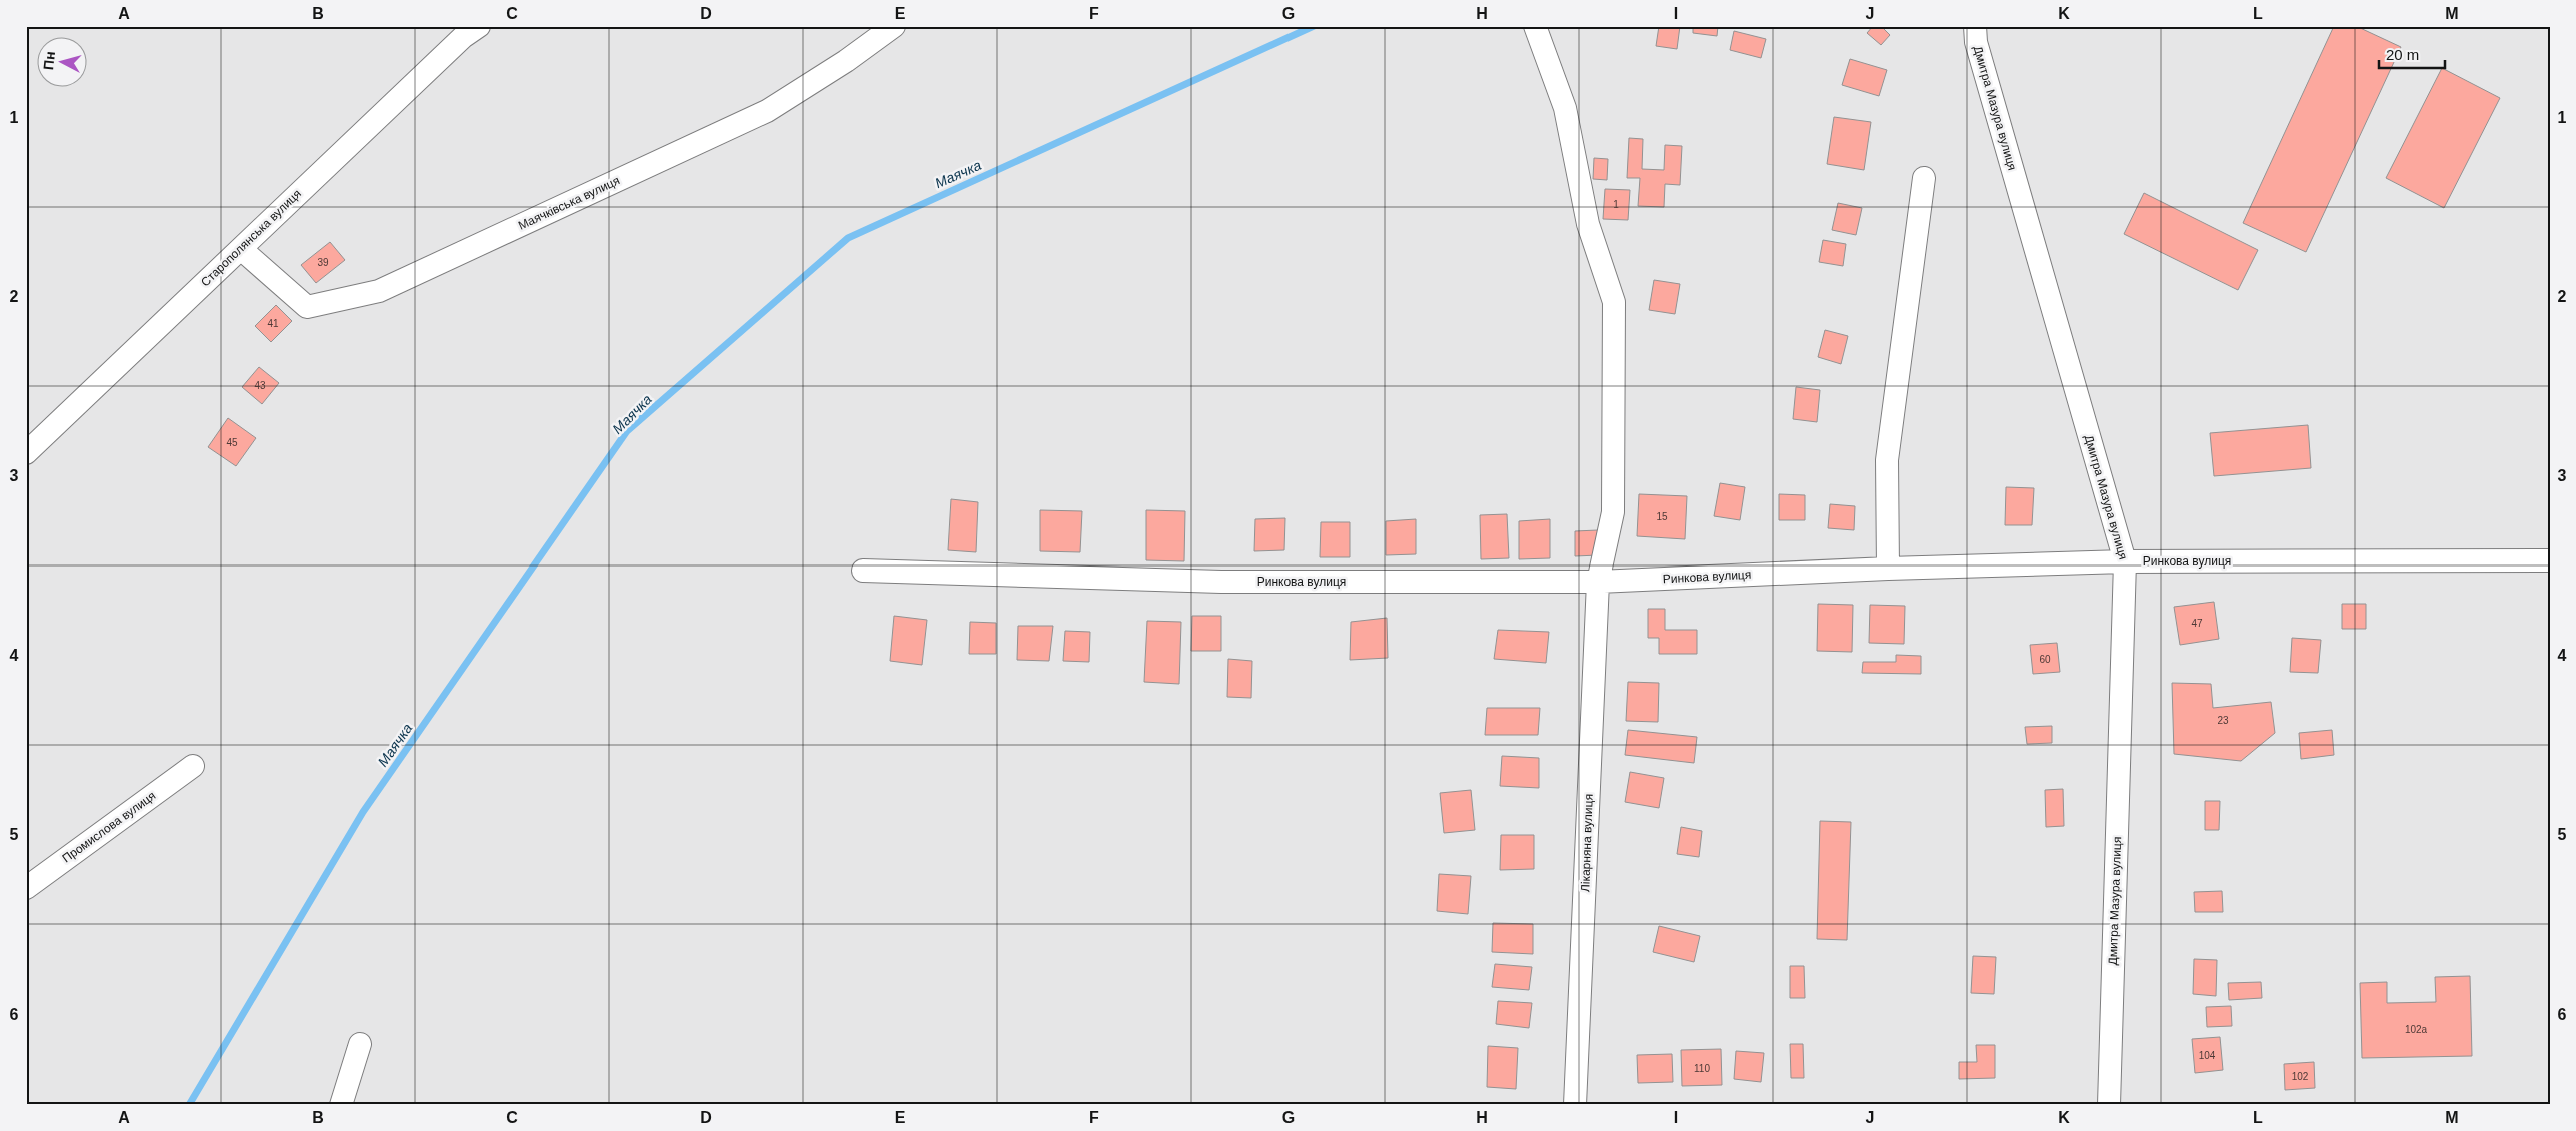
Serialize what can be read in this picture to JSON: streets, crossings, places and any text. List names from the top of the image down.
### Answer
{
  "streets": {
    "street": [
      "Дмитра Мазура вулиця",
      "Маячківська вулиця",
      "Старополянська вулиця",
      "Ринкова вулиця",
      "Промислова вулиця",
      "Лікарняна вулиця"
    ]
  },
  "crossings": [
    ["Дмитра Мазура вулиця", "Ринкова вулиця"],
    ["Маячківська вулиця", "Старополянська вулиця"],
    ["Ринкова вулиця", "Лікарняна вулиця"]
  ],
  "water": ["Маячка"],
  "house_numbers": [
    "1",
    "39",
    "41",
    "43",
    "45",
    "15",
    "47",
    "60",
    "23",
    "102а",
    "104",
    "110",
    "102"
  ],
  "scale_bar": "20 m",
  "north": "left",
  "grid": {
    "columns": [
      "A",
      "B",
      "C",
      "D",
      "E",
      "F",
      "G",
      "H",
      "I",
      "J",
      "K",
      "L",
      "M"
    ],
    "rows": [
      "1",
      "2",
      "3",
      "4",
      "5",
      "6"
    ]
  }
}
